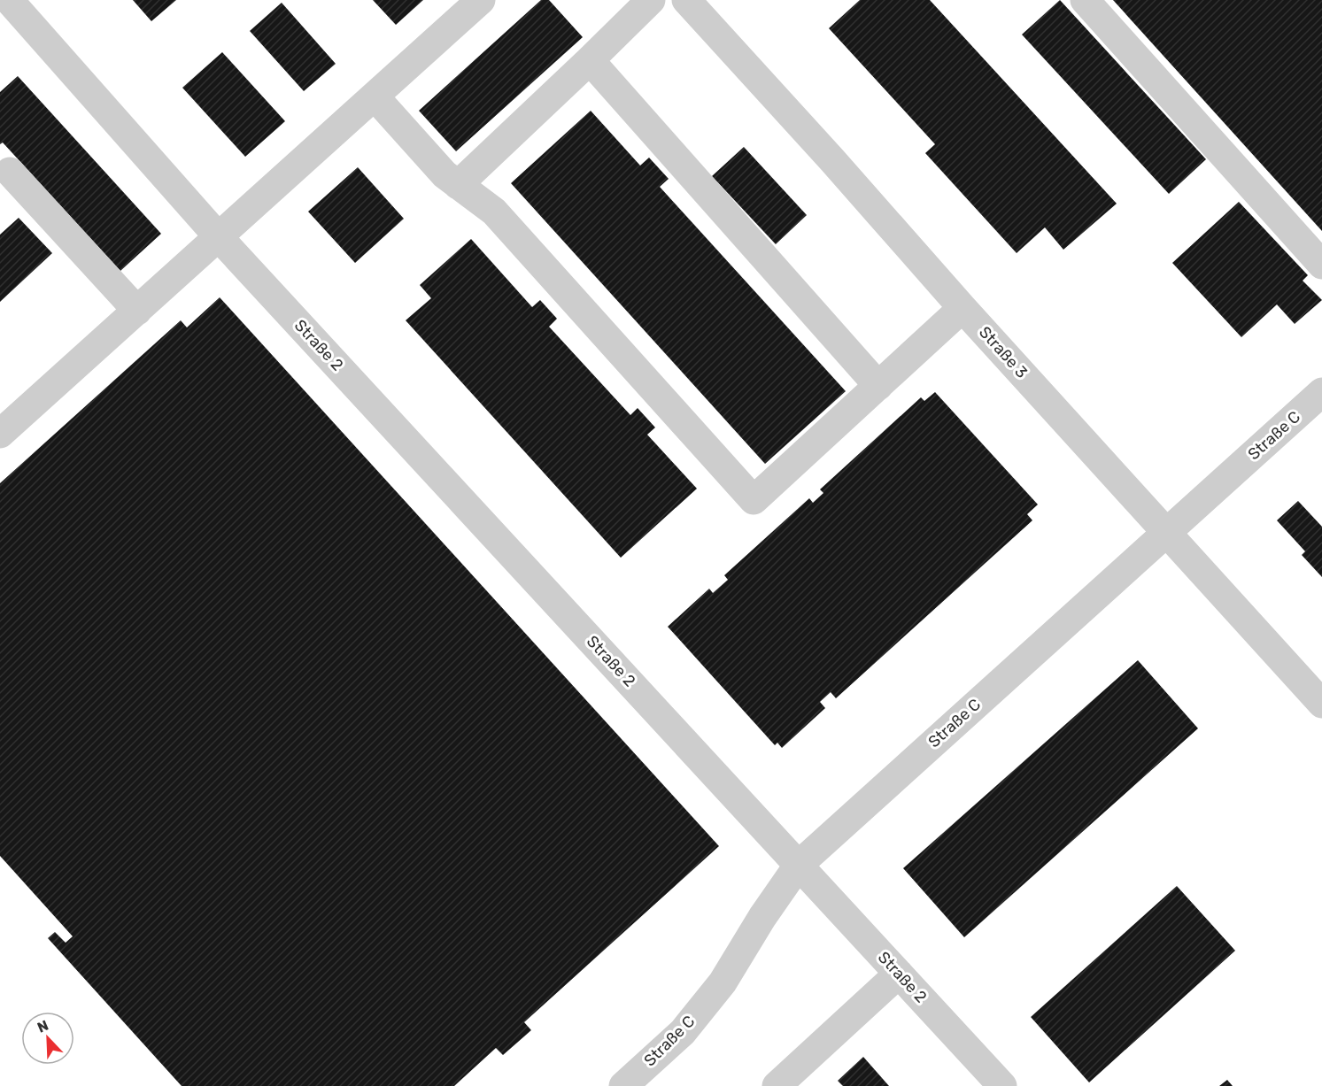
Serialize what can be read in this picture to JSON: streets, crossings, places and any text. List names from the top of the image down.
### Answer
{
  "streets": {
    "lane": ["Straße 2", "Straße 3", "Straße C"]
  },
  "crossings": [
    ["Straße 2", "Straße C"],
    ["Straße 3", "Straße C"]
  ],
  "north": "top left"
}
